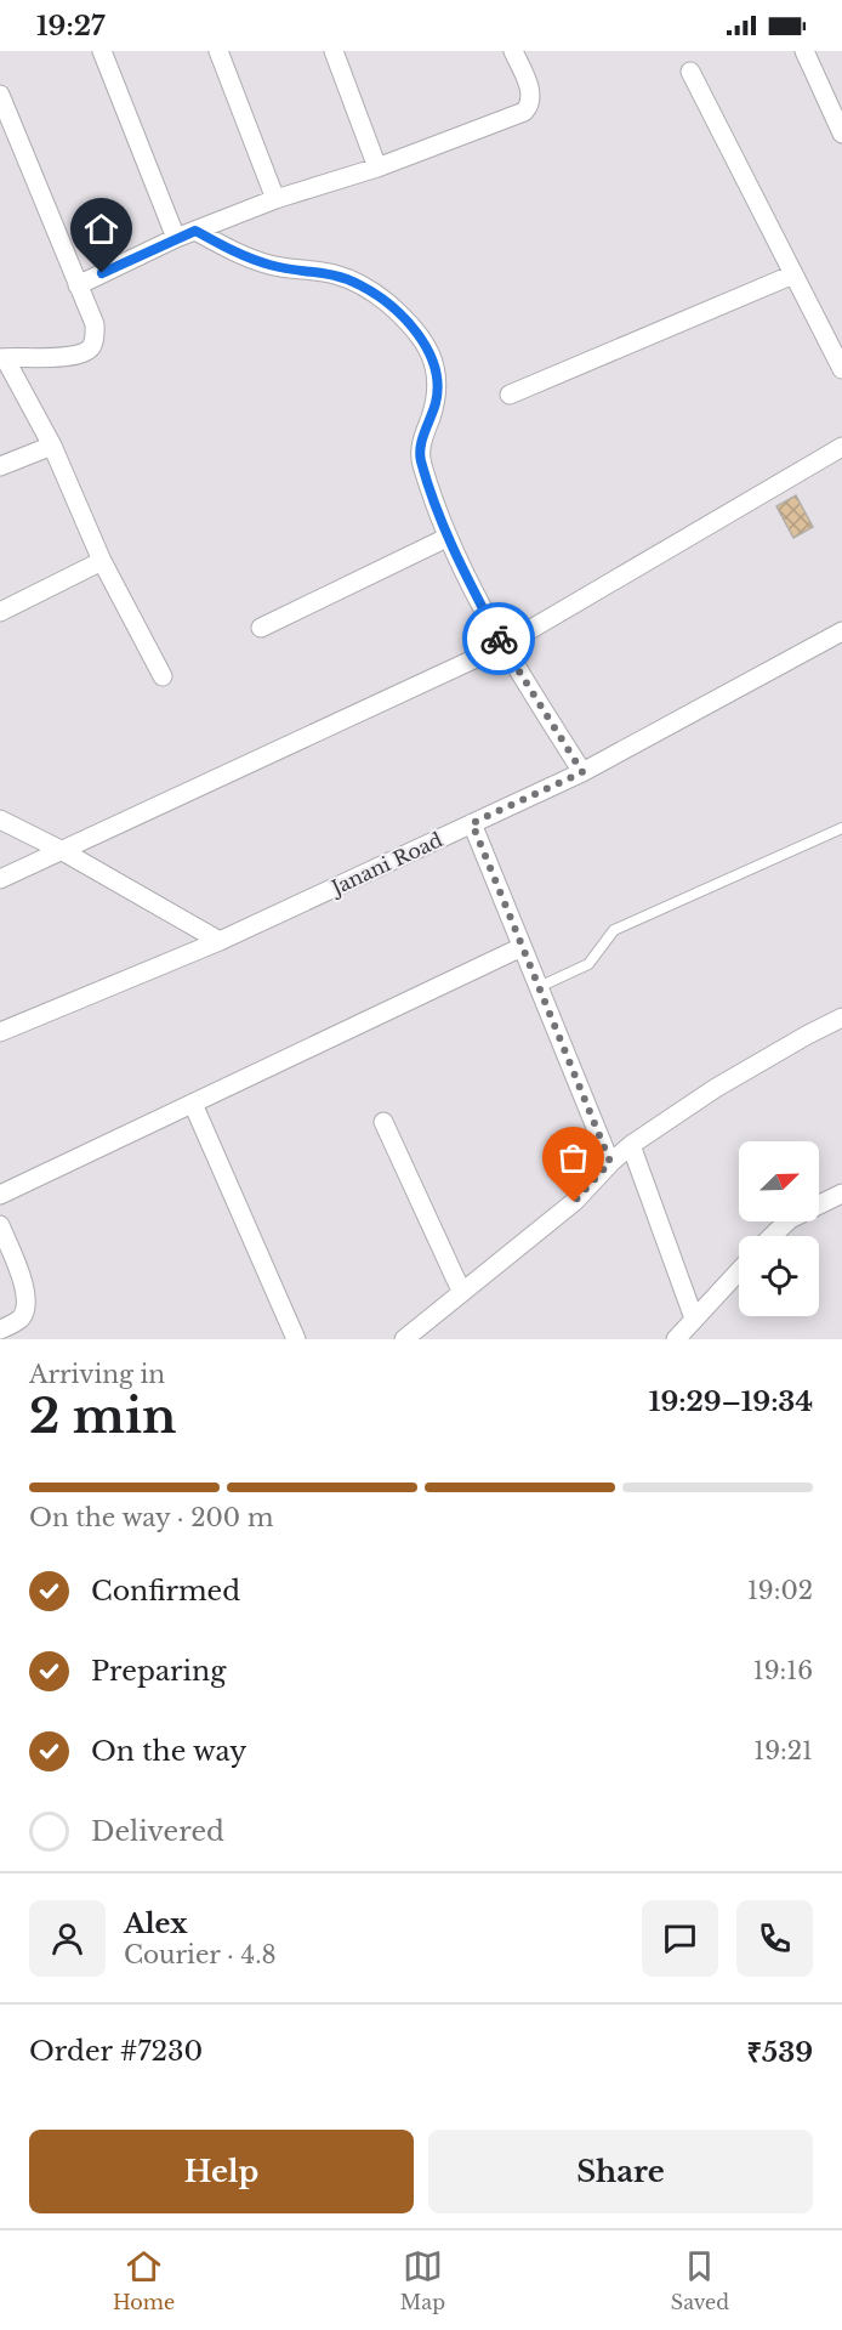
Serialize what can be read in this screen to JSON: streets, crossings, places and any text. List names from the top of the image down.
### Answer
{
  "streets": {
    "street": ["Janani Road"]
  },
  "north": "top right",
  "page": {
    "status": "19:27",
    "heading": ["2 min", "Arriving in", "19:29–19:34"],
    "panel": [
      "Alex",
      "Courier · 4.8",
      "Order #7230",
      "₹539"
    ],
    "bar": "On the way · 200 m",
    "list": [
      ["Confirmed", "19:02"],
      ["Preparing", "19:16"],
      ["On the way", "19:21"],
      "Delivered"
    ],
    "buttons": ["Help", "Share"],
    "tabs": ["Home", "Map", "Saved"]
  }
}
